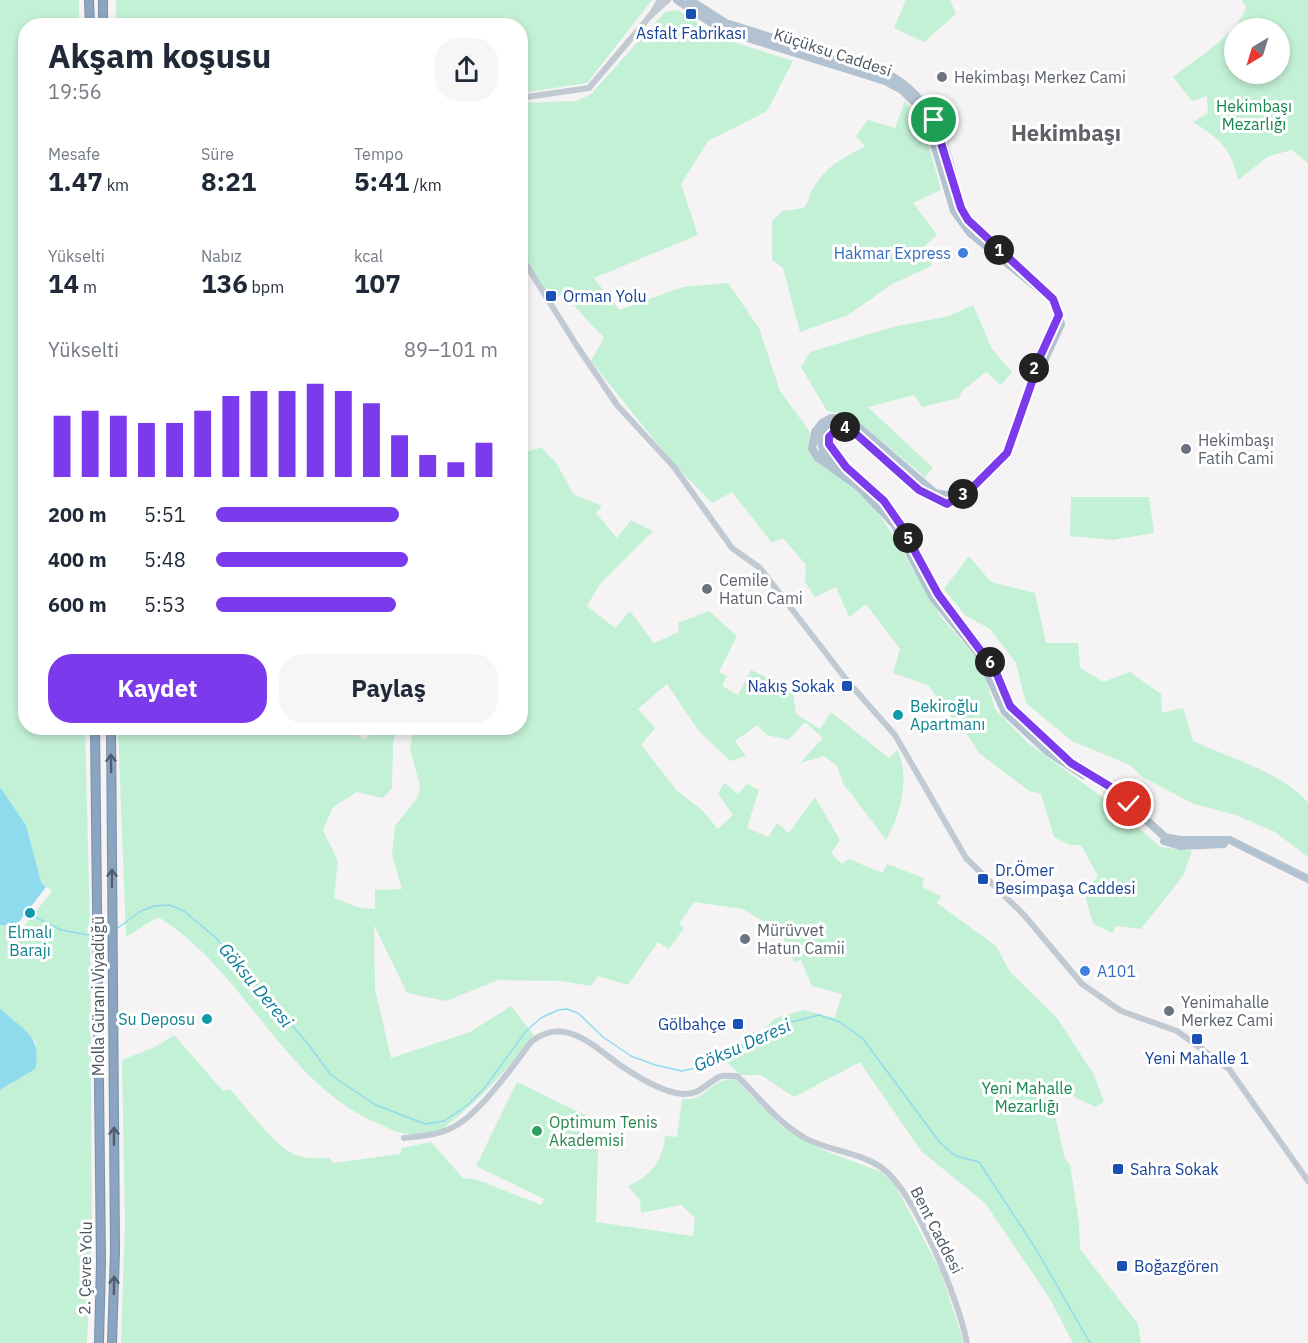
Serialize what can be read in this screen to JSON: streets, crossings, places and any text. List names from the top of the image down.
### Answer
{
  "streets": {
    "highway": ["Molla Gürani Viyadüğü", "2. Çevre Yolu"],
    "main road": ["Küçüksu Caddesi"],
    "street": ["Bent Caddesi"]
  },
  "crossings": [
    ["Molla Gürani Viyadüğü", "2. Çevre Yolu"]
  ],
  "districts": ["Hekimbaşı"],
  "water": ["Göksu Deresi"],
  "parks": ["Hekimbaşı Mezarlığı", "Yeni Mahalle Mezarlıḡı"],
  "places": {
    "transit": [
      "Asfalt Fabrikası",
      "Orman Yolu",
      "Nakış Sokak",
      "Dr.Ömer Besimpaşa Caddesi",
      "Gölbahçe",
      "Yeni Mahalle 1",
      "Sahra Sokak",
      "Boğazgören"
    ],
    "other": [
      "Hekimbaşı Merkez Cami",
      "Hakmar Express",
      "Hekimbaşı Fatih Cami",
      "Cemile Hatun Cami",
      "Bekiroğlu Apartmanı",
      "Elmalı Barajı",
      "Mürüvvet Hatun Camii",
      "A101",
      "Yenimahalle Merkez Cami",
      "Su Deposu",
      "Optimum Tenis Akademisi"
    ]
  },
  "north": "bottom left",
  "page": {
    "heading": ["Akşam koşusu", "19:56"],
    "stats": [
      ["Mesafe", "1.47 km"],
      ["Süre", "8:21"],
      ["Tempo", "5:41 /km"],
      ["Yükselti", "14 m"],
      ["Nabız", "136 bpm"],
      ["kcal", "107"]
    ],
    "pins": [
      "1",
      "2",
      "4",
      "3",
      "5",
      "6"
    ],
    "chart": ["Yükselti", "89–101 m"],
    "list": [
      {
        "name": "200 m",
        "note": "5:51"
      },
      {
        "name": "400 m",
        "note": "5:48"
      },
      {
        "name": "600 m",
        "note": "5:53"
      }
    ],
    "buttons": ["Kaydet", "Paylaş"]
  }
}
